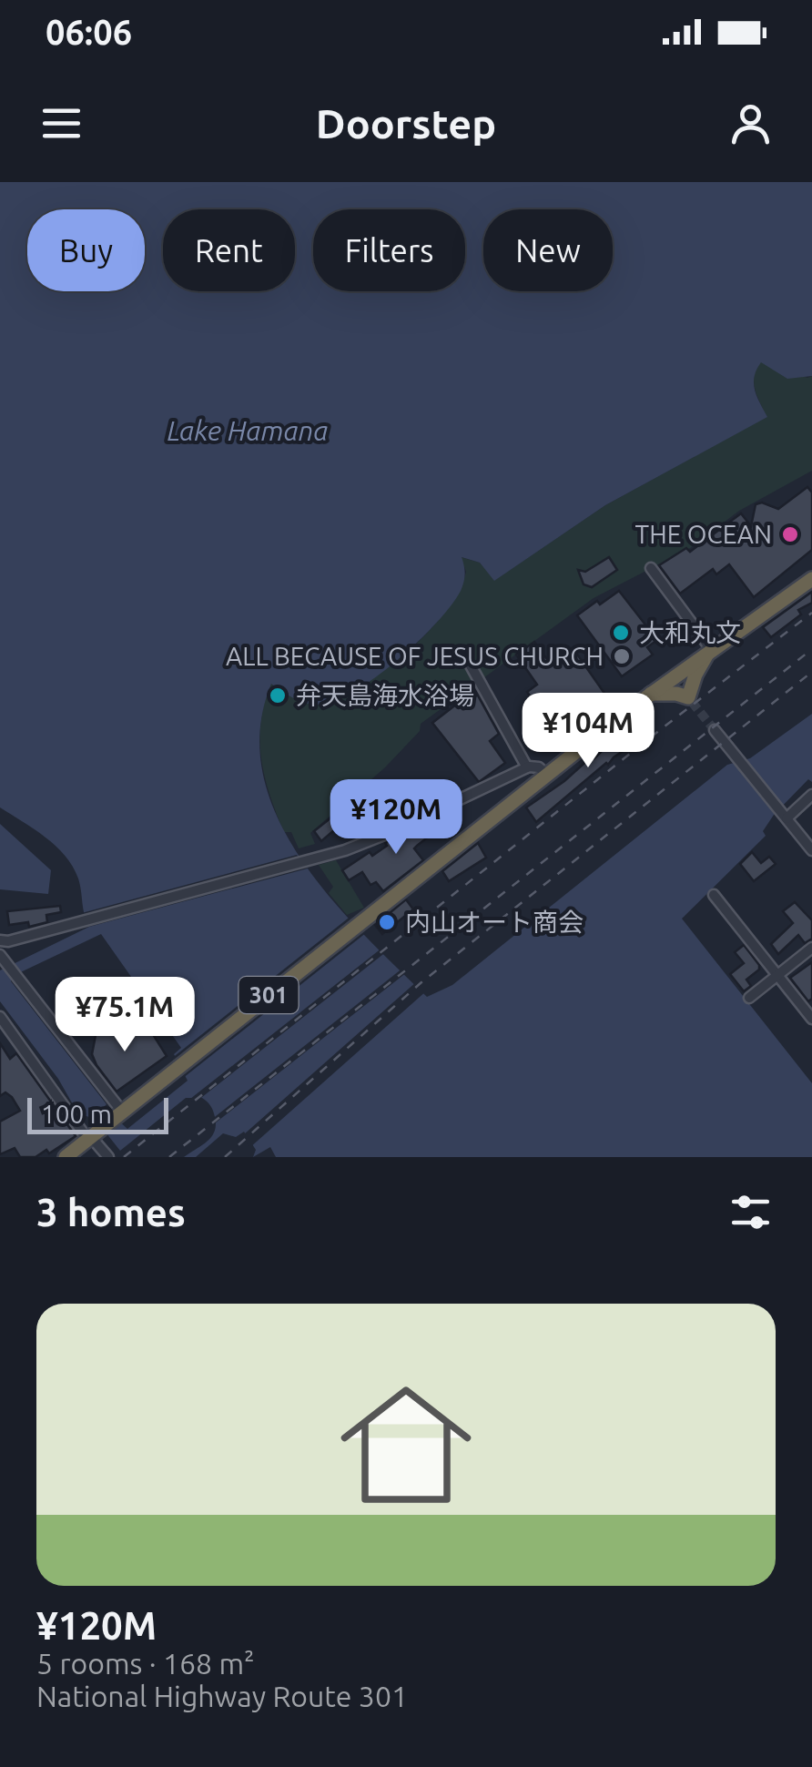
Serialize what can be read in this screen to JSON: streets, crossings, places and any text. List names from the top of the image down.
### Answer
{
  "streets": {
    "highway": ["301"]
  },
  "water": ["Lake Hamana"],
  "places": [
    "THE OCEAN",
    "大和丸文",
    "ALL BECAUSE OF JESUS CHURCH",
    "弁天島海水浴場",
    "内山オート商会"
  ],
  "scale_bar": "100 m",
  "page": {
    "status": "06:06",
    "header": "Doorstep",
    "chip": [
      "Buy",
      "Rent",
      "Filters",
      "New"
    ],
    "price": ["¥104M", "¥120M", "¥75.1M"],
    "scale": "100 m",
    "heading": "3 homes",
    "list": [
      {
        "name": "¥120M",
        "note": "5 rooms · 168 m² · National Highway Route 301"
      }
    ]
  }
}
